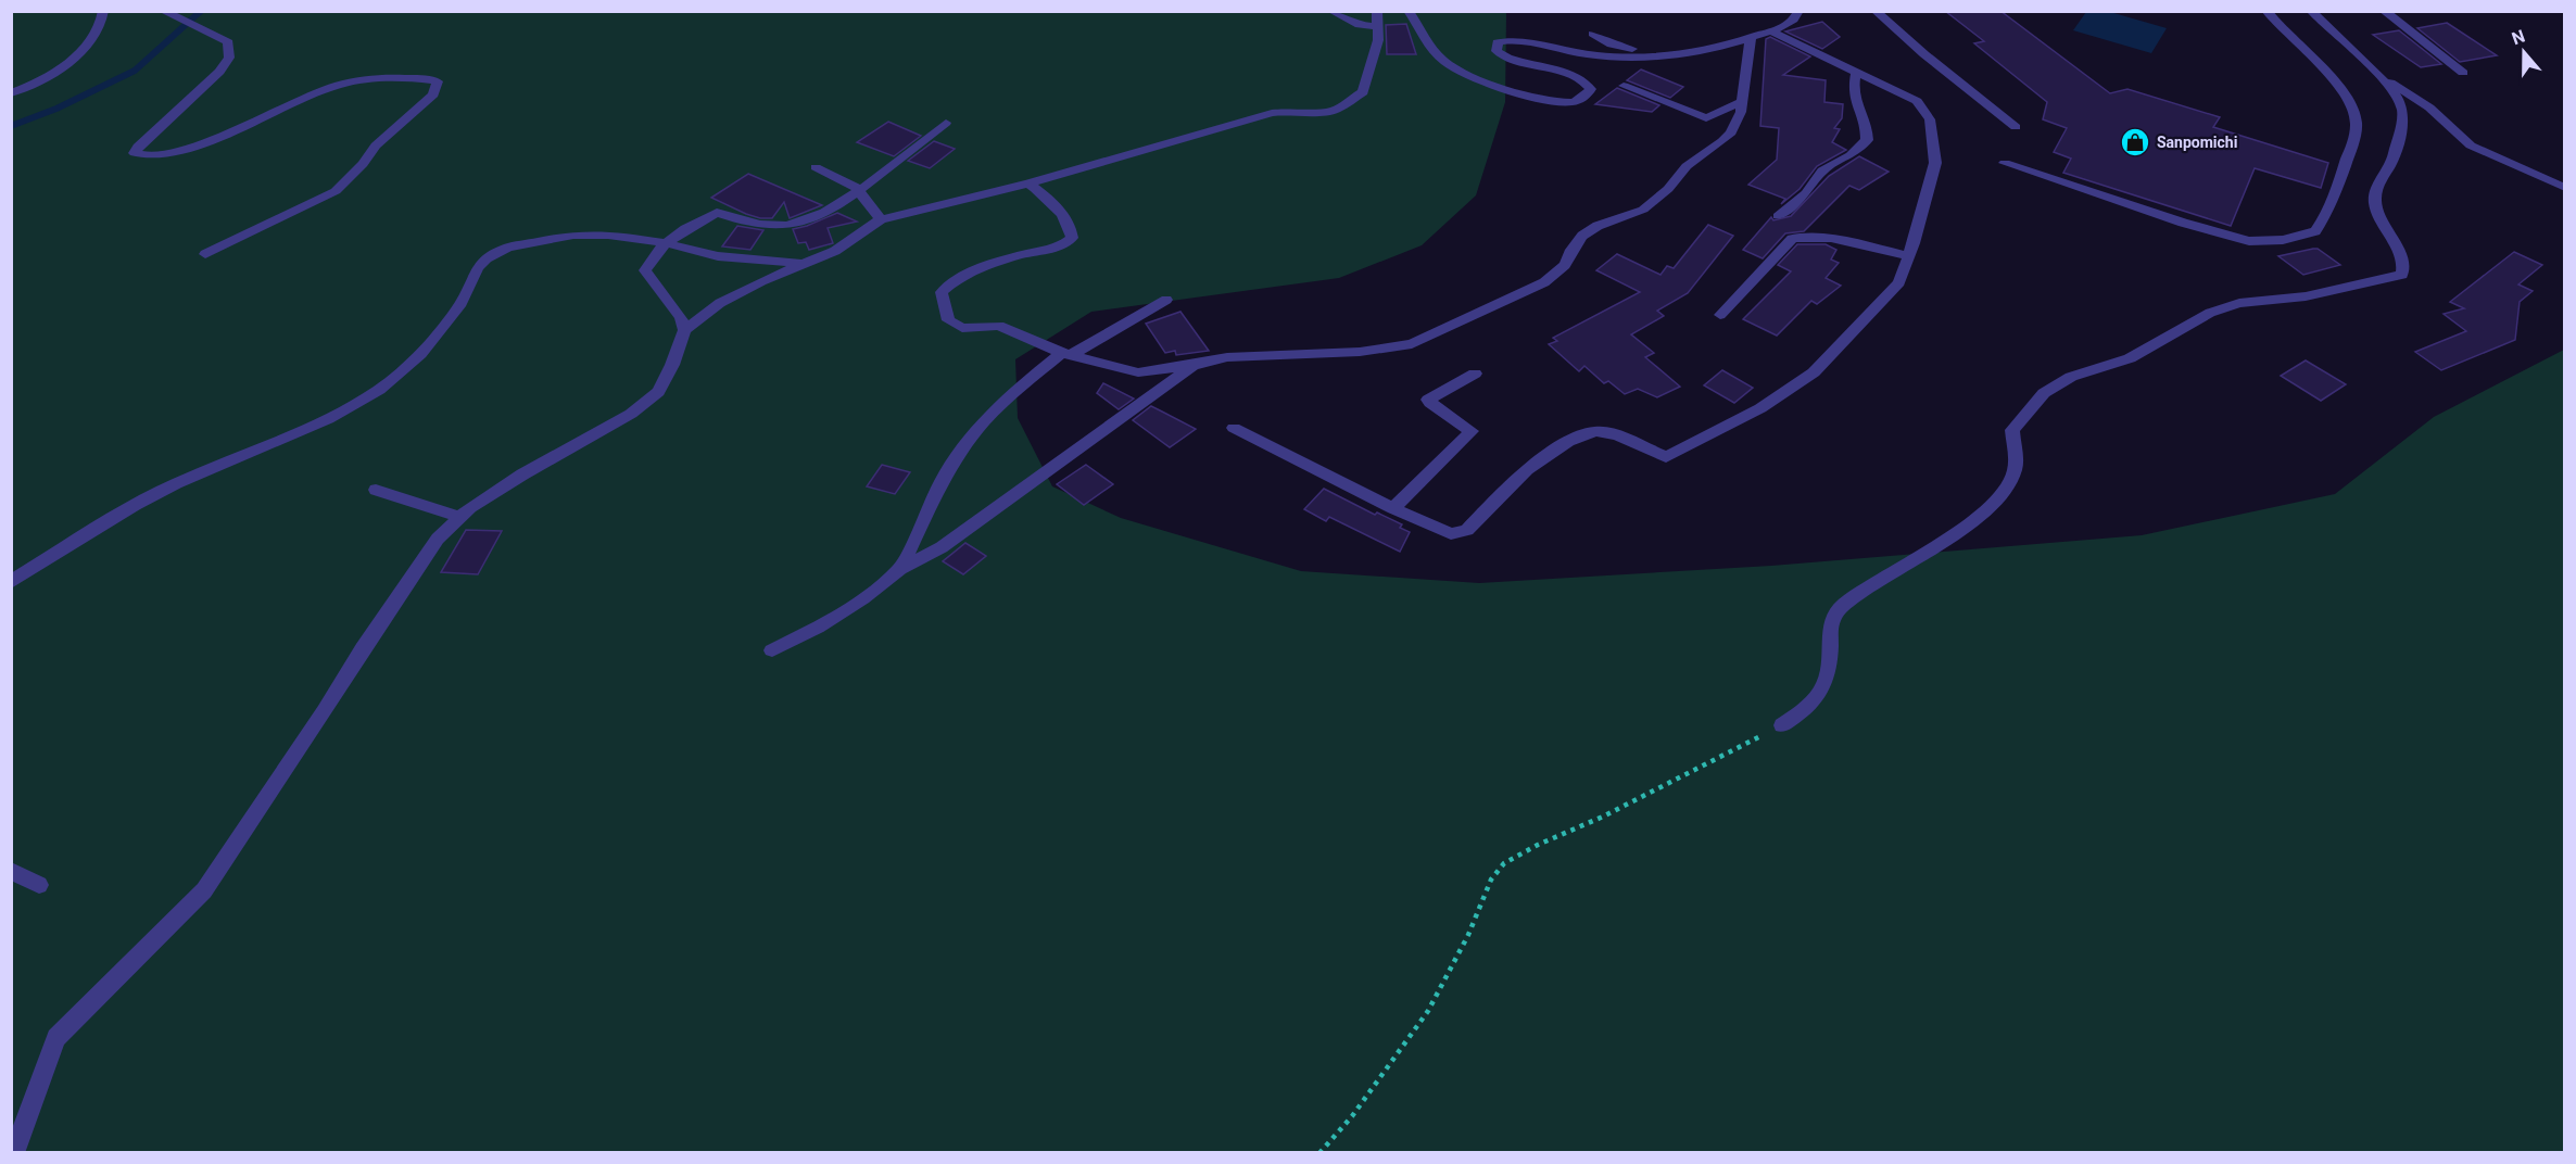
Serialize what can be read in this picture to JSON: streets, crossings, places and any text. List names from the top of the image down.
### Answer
{
  "places": {
    "shop": ["Sanpomichi"]
  },
  "north": "top"
}
